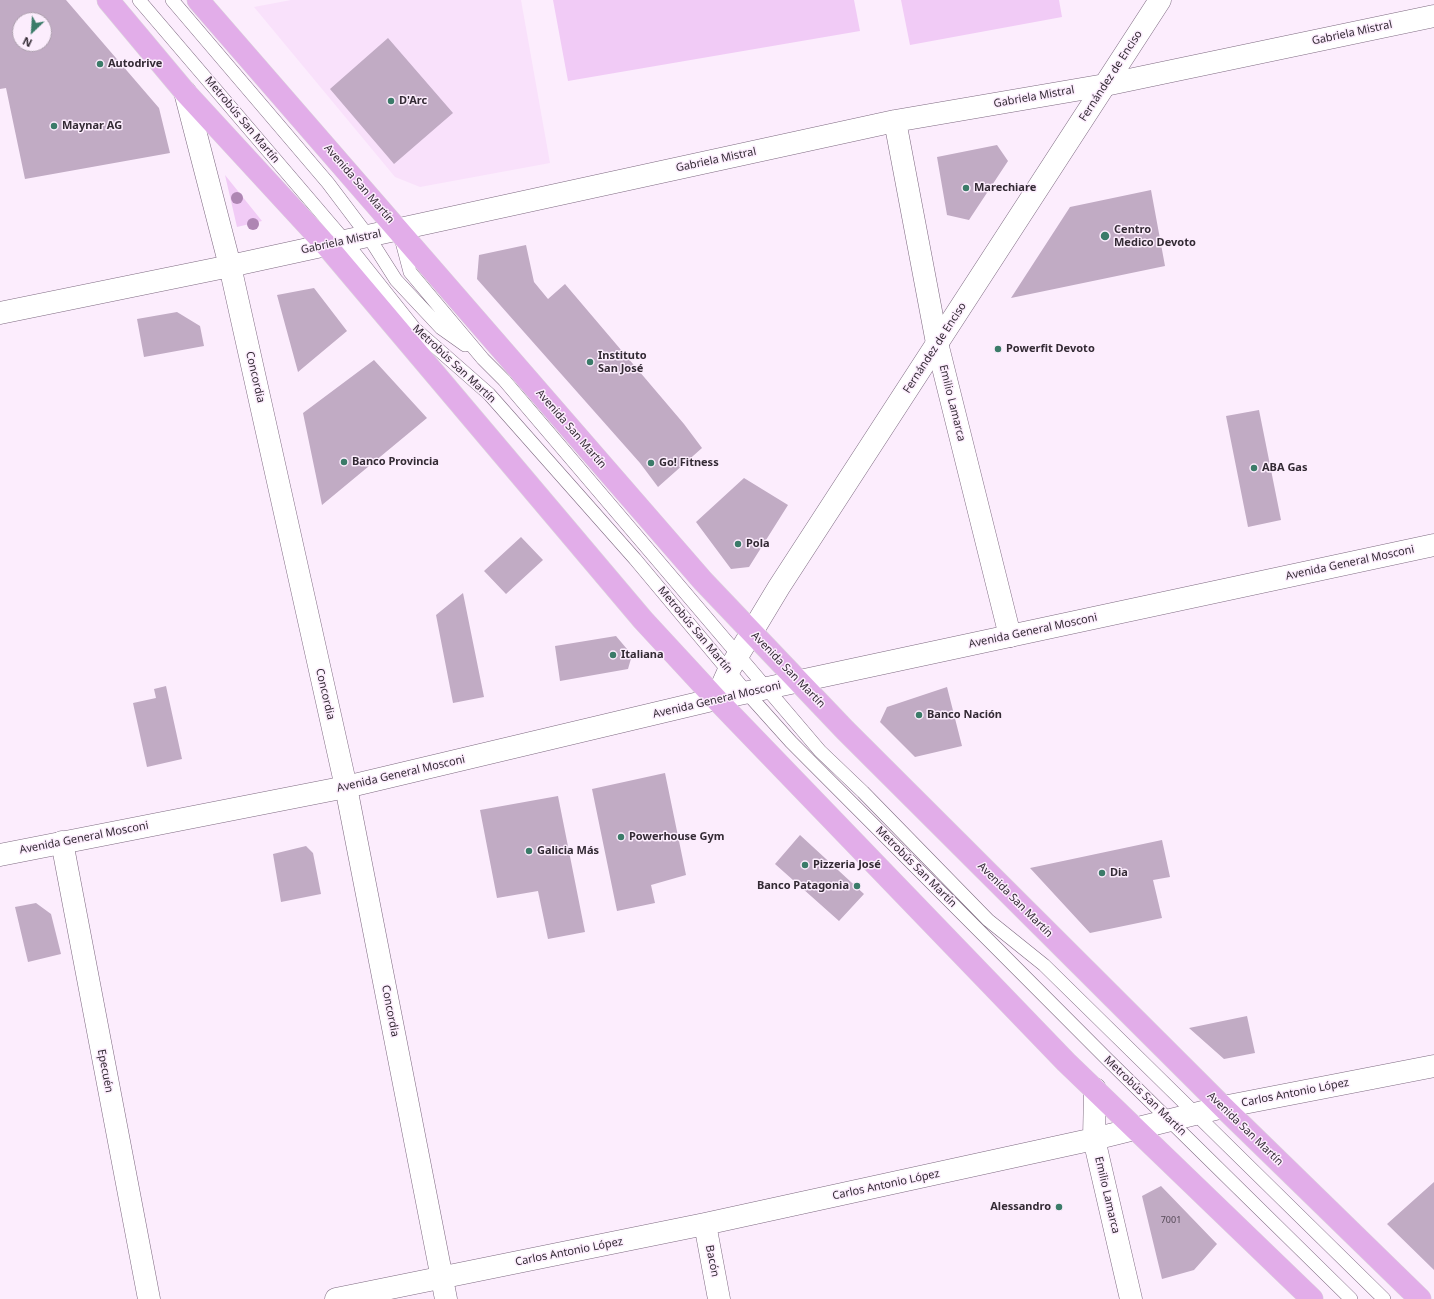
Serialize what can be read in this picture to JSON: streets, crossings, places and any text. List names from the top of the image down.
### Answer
{
  "streets": {
    "main road": ["Avenida San Martín"],
    "street": [
      "Gabriela Mistral",
      "Fernández de Enciso",
      "Concordia",
      "Emilio Lamarca",
      "Avenida General Mosconi",
      "Epecuén",
      "Carlos Antonio López",
      "Bacón"
    ],
    "lane": ["Metrobús San Martín"]
  },
  "crossings": [
    ["Gabriela Mistral", "Fernández de Enciso"],
    ["Gabriela Mistral", "Metrobús San Martín"],
    ["Gabriela Mistral", "Avenida San Martín"],
    ["Gabriela Mistral", "Concordia"],
    ["Gabriela Mistral", "Emilio Lamarca"],
    ["Fernández de Enciso", "Metrobús San Martín"],
    ["Fernández de Enciso", "Avenida San Martín"],
    ["Fernández de Enciso", "Emilio Lamarca"],
    ["Fernández de Enciso", "Avenida General Mosconi"],
    ["Metrobús San Martín", "Avenida San Martín"],
    ["Metrobús San Martín", "Avenida General Mosconi"],
    ["Metrobús San Martín", "Carlos Antonio López"],
    ["Avenida San Martín", "Avenida General Mosconi"],
    ["Avenida San Martín", "Carlos Antonio López"],
    ["Concordia", "Avenida General Mosconi"],
    ["Concordia", "Carlos Antonio López"],
    ["Emilio Lamarca", "Avenida General Mosconi"],
    ["Emilio Lamarca", "Carlos Antonio López"],
    ["Avenida General Mosconi", "Epecuén"],
    ["Carlos Antonio López", "Bacón"]
  ],
  "places": [
    "Autodrive",
    "D'Arc",
    "Maynar AG",
    "Marechiare",
    "Centro Medico Devoto",
    "Powerfit Devoto",
    "Instituto San José",
    "Banco Provincia",
    "Go! Fitness",
    "ABA Gas",
    "Pola",
    "Italiana",
    "Banco Nación",
    "Powerhouse Gym",
    "Galicia Más",
    "Pizzeria José",
    "Dia",
    "Banco Patagonia",
    "Alessandro"
  ],
  "house_numbers": ["7001"],
  "north": "bottom left"
}
